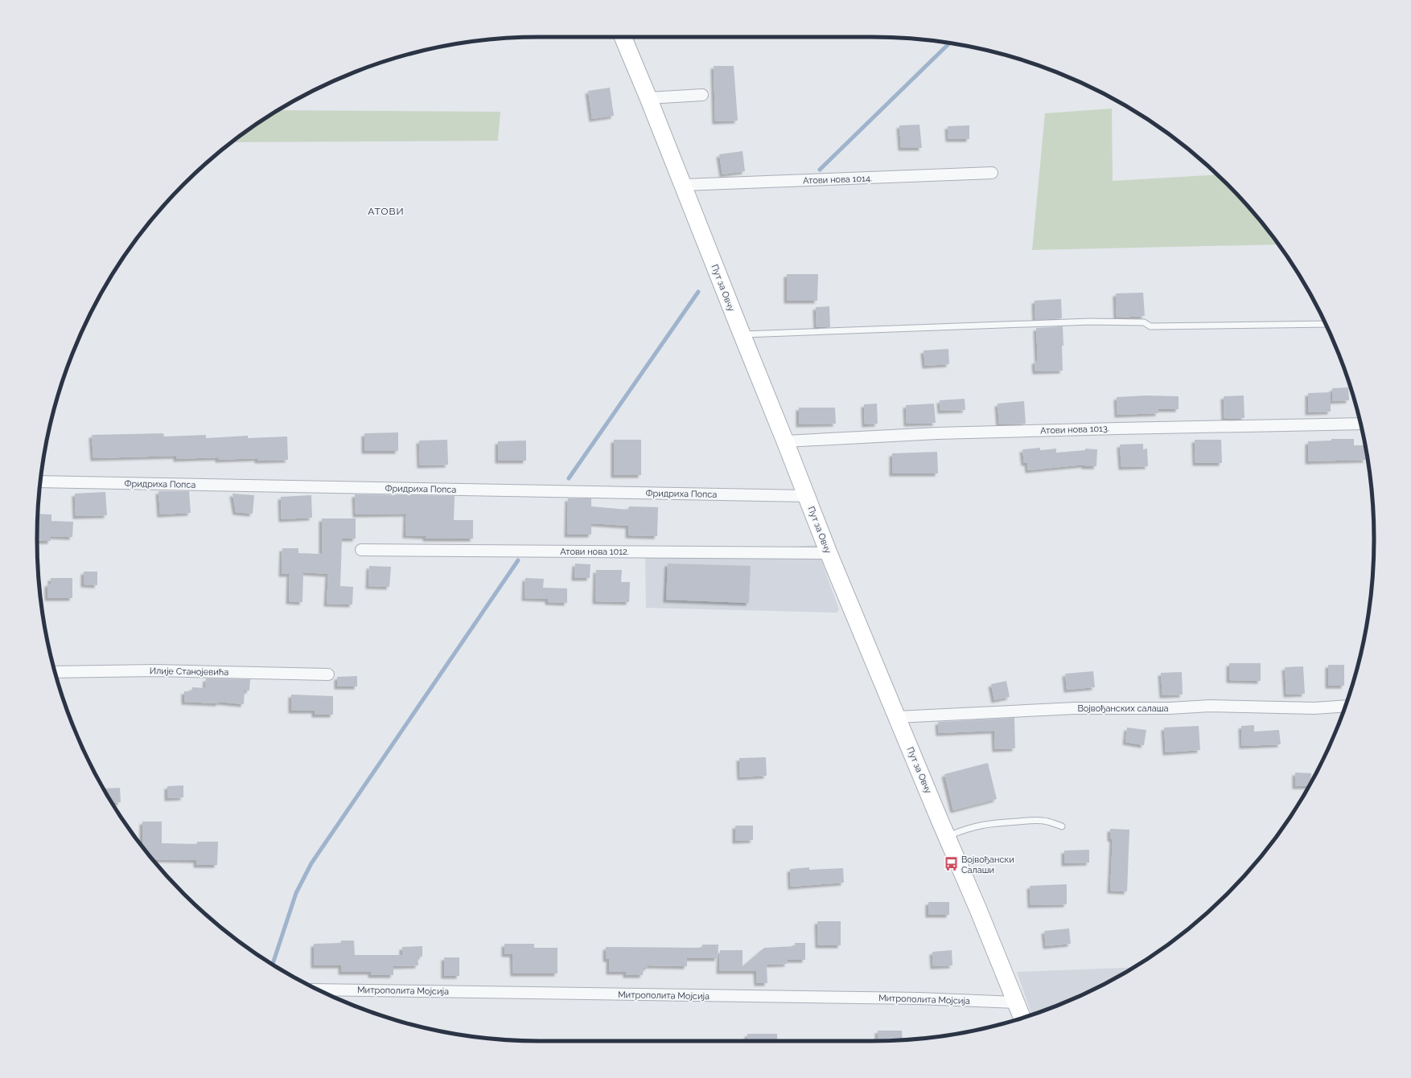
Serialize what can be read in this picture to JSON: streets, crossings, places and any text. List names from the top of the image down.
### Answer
{
  "streets": {
    "street": [
      "Атови нова 1014.",
      "Пут за Овчу",
      "Атови нова 1013.",
      "Фридриха Попса",
      "Атови нова 1012.",
      "Илије Станојевића",
      "Војвођанских салаша",
      "Митрополита Мојсија"
    ]
  },
  "crossings": [
    ["Атови нова 1014.", "Пут за Овчу"],
    ["Пут за Овчу", "Атови нова 1013."],
    ["Пут за Овчу", "Фридриха Попса"],
    ["Пут за Овчу", "Атови нова 1012."],
    ["Пут за Овчу", "Војвођанских салаша"],
    ["Пут за Овчу", "Митрополита Мојсија"]
  ],
  "districts": ["АТОВИ"],
  "places": {
    "bus stop": ["Војвођански Салаши"]
  }
}
